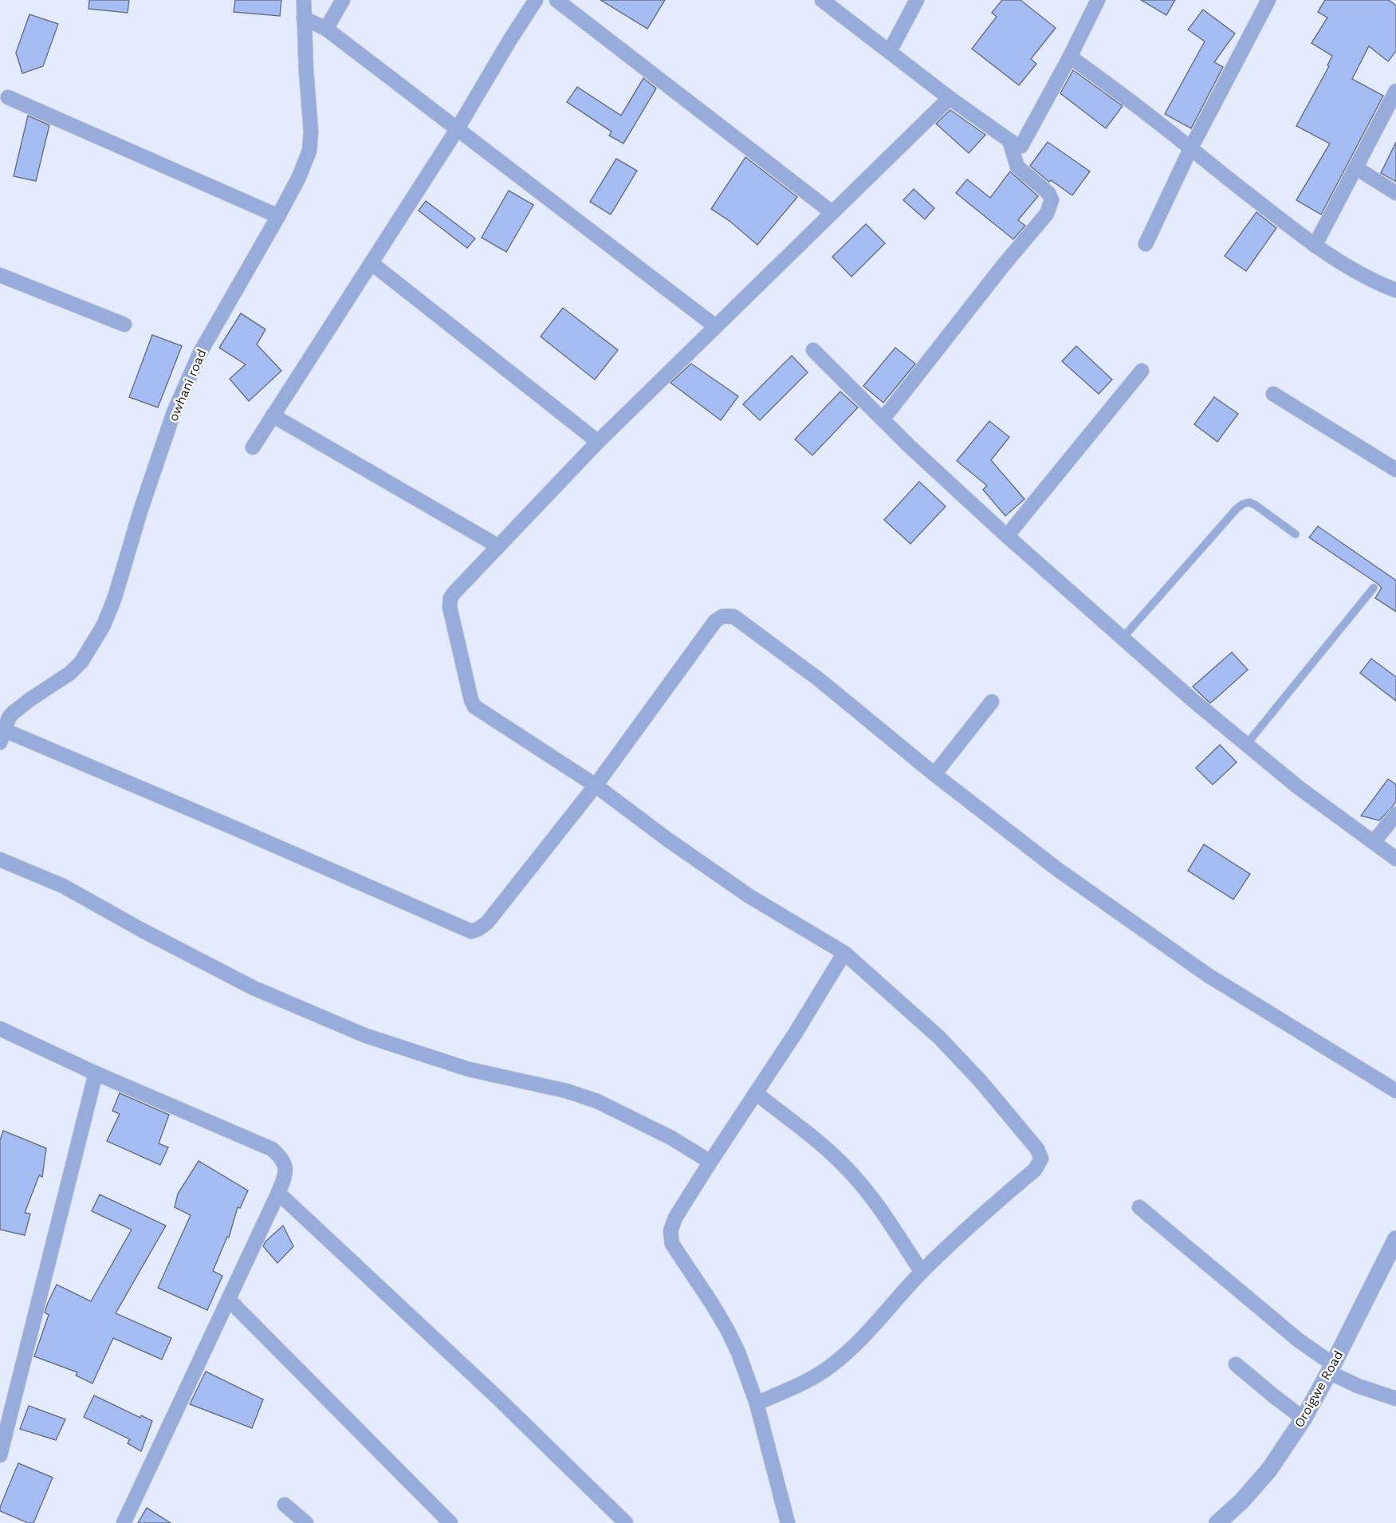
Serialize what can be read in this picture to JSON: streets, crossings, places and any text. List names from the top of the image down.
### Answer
{
  "streets": {
    "street": ["owhani road", "Oroigwe Road"]
  }
}
